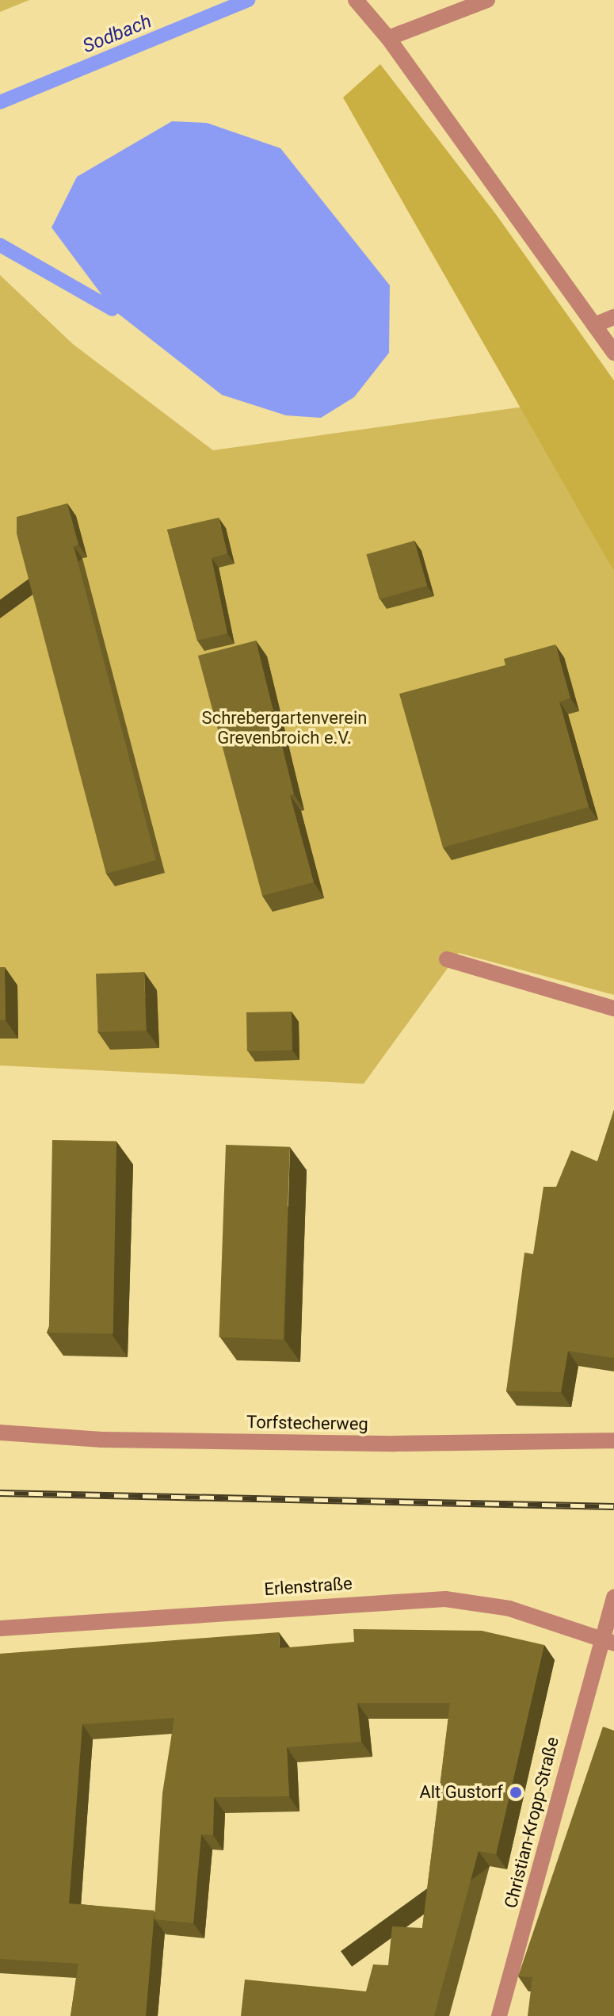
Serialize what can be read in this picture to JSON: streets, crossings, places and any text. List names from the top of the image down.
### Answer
{
  "streets": {
    "street": ["Torfstecherweg", "Erlenstraße", "Christian-Kropp-Straße"]
  },
  "crossings": [
    ["Erlenstraße", "Christian-Kropp-Straße"]
  ],
  "water": ["Sodbach"],
  "parks": ["Schrebergartenverein Grevenbroich e.V."],
  "places": ["Alt Gustorf"]
}
